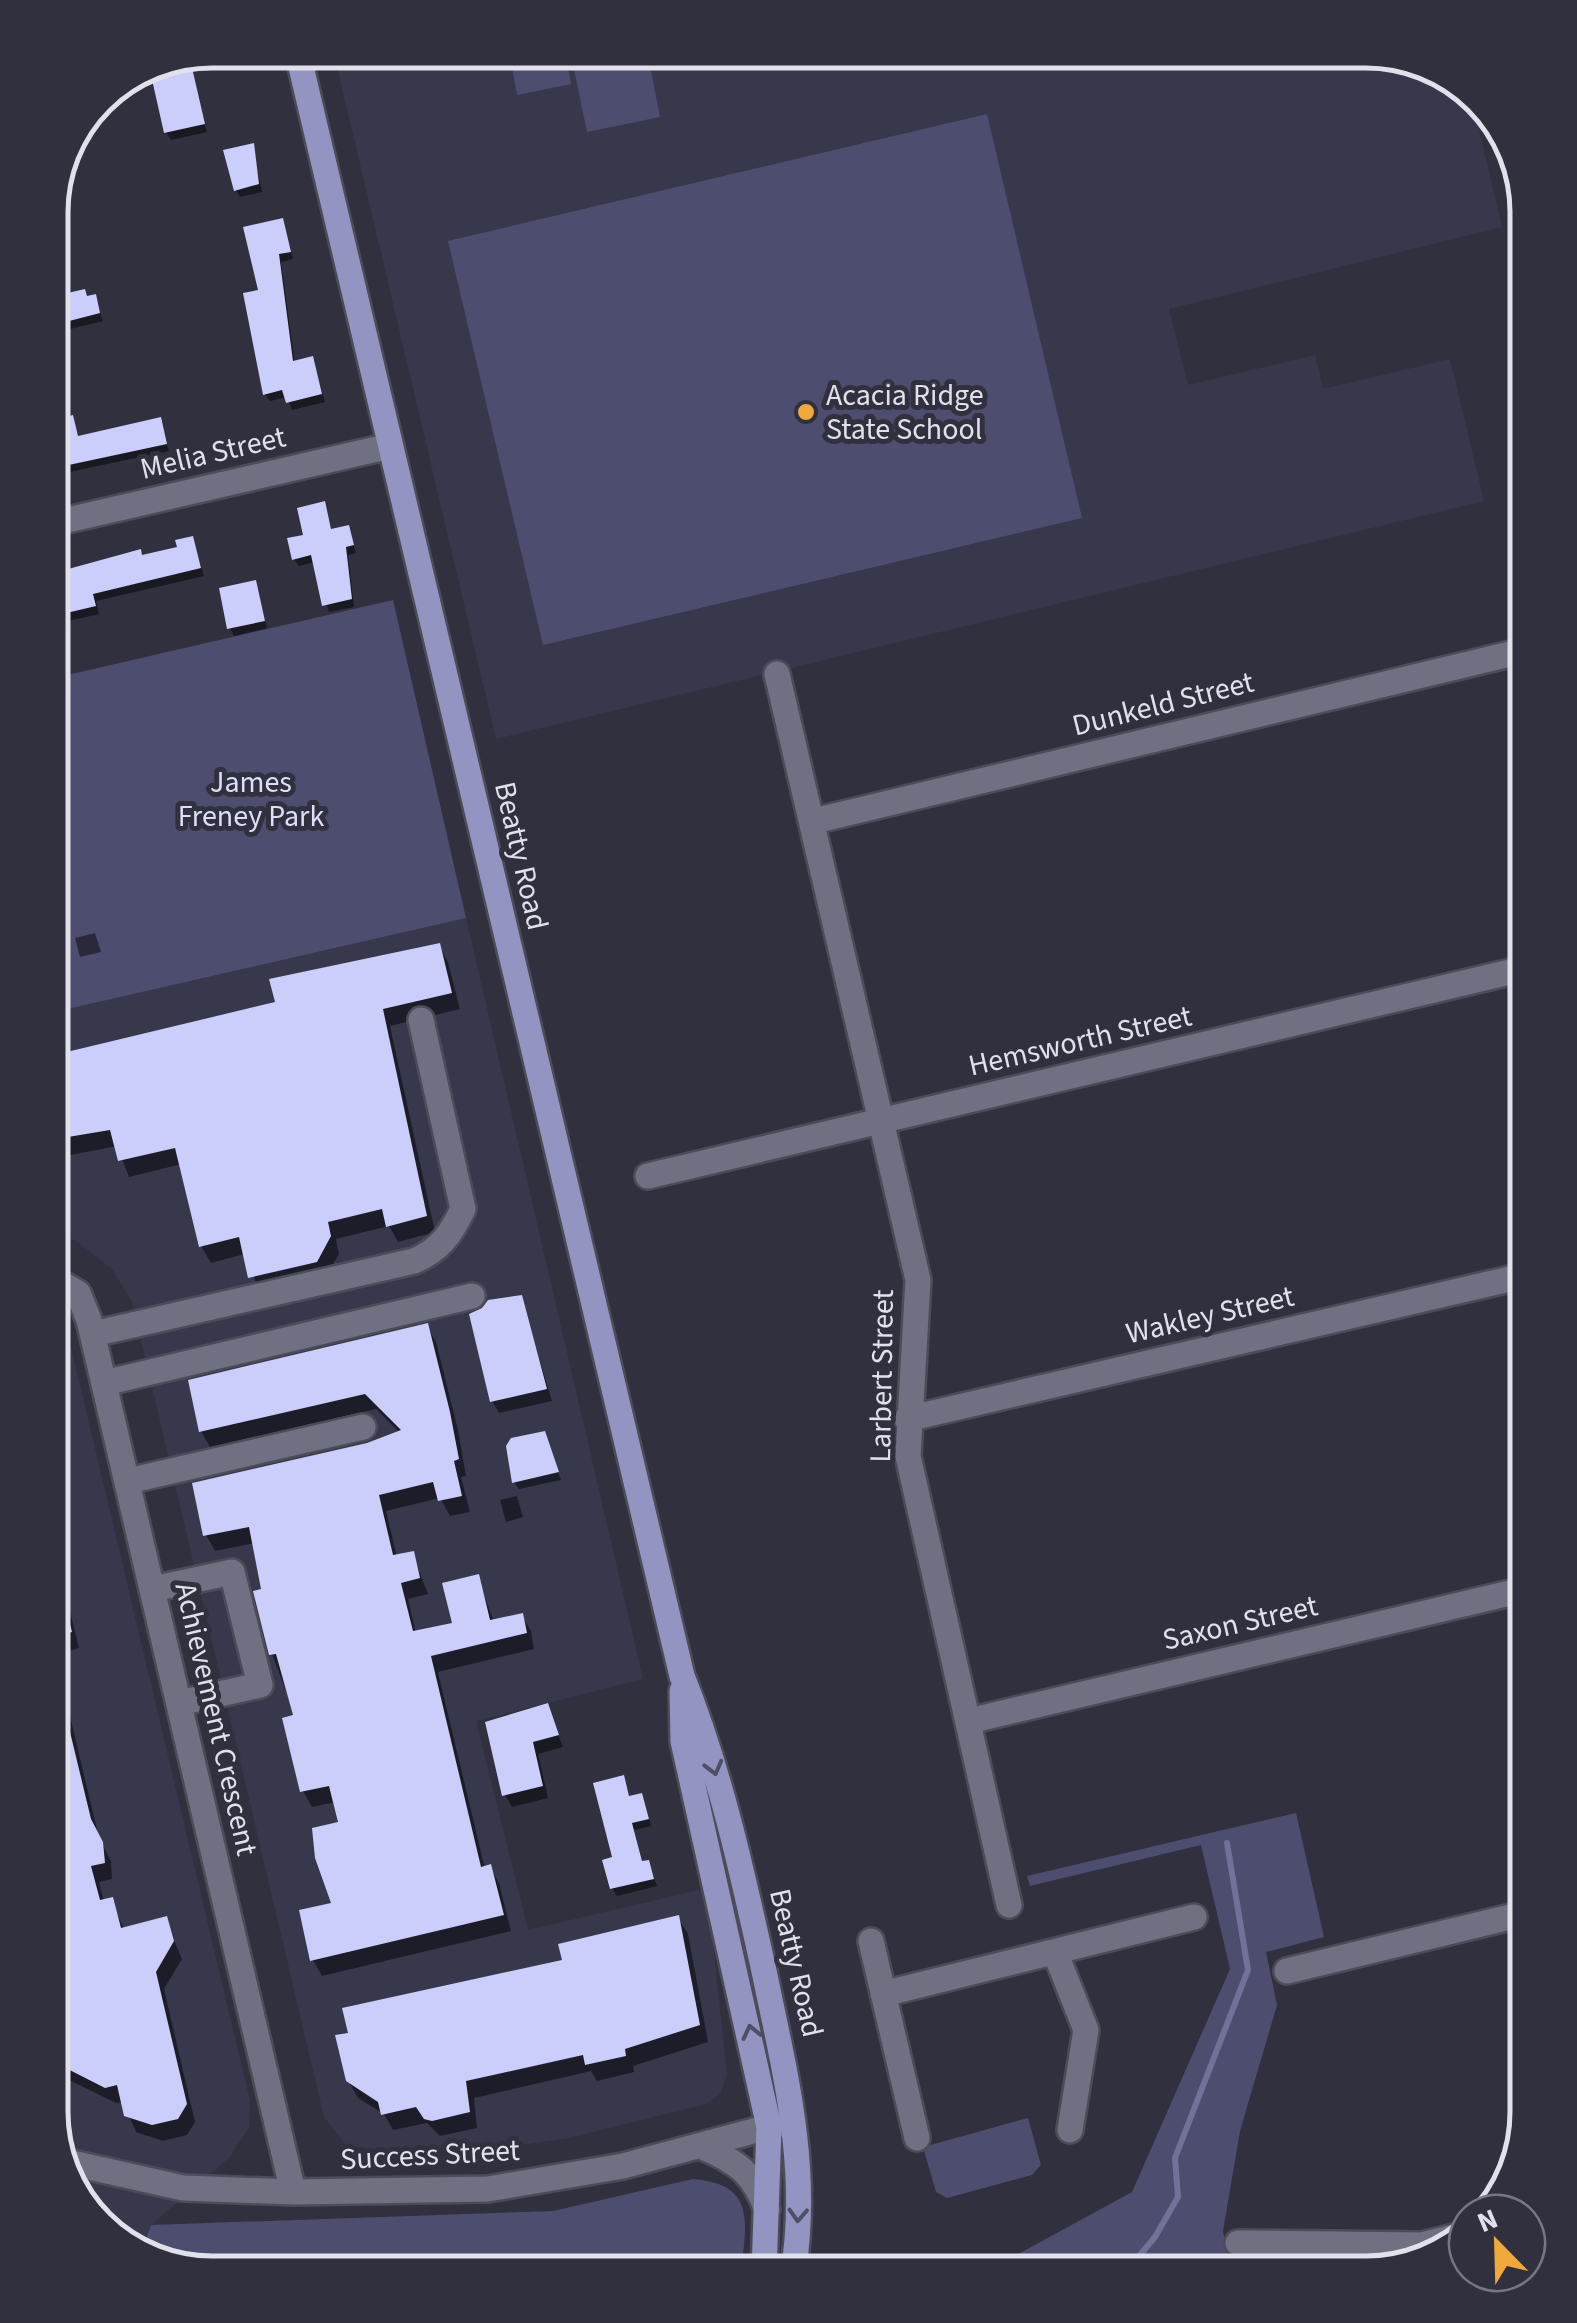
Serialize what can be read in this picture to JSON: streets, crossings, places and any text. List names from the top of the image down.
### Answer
{
  "streets": {
    "main road": ["Beatty Road"],
    "street": [
      "Melia Street",
      "Dunkeld Street",
      "Hemsworth Street",
      "Wakley Street",
      "Larbert Street",
      "Saxon Street",
      "Achievement Crescent",
      "Success Street"
    ]
  },
  "crossings": [
    ["Melia Street", "Beatty Road"],
    ["Dunkeld Street", "Larbert Street"],
    ["Beatty Road", "Success Street"],
    ["Hemsworth Street", "Larbert Street"],
    ["Wakley Street", "Larbert Street"],
    ["Larbert Street", "Saxon Street"],
    ["Achievement Crescent", "Success Street"]
  ],
  "parks": ["James Freney Park"],
  "places": ["Acacia Ridge State School"],
  "north": "top left"
}
